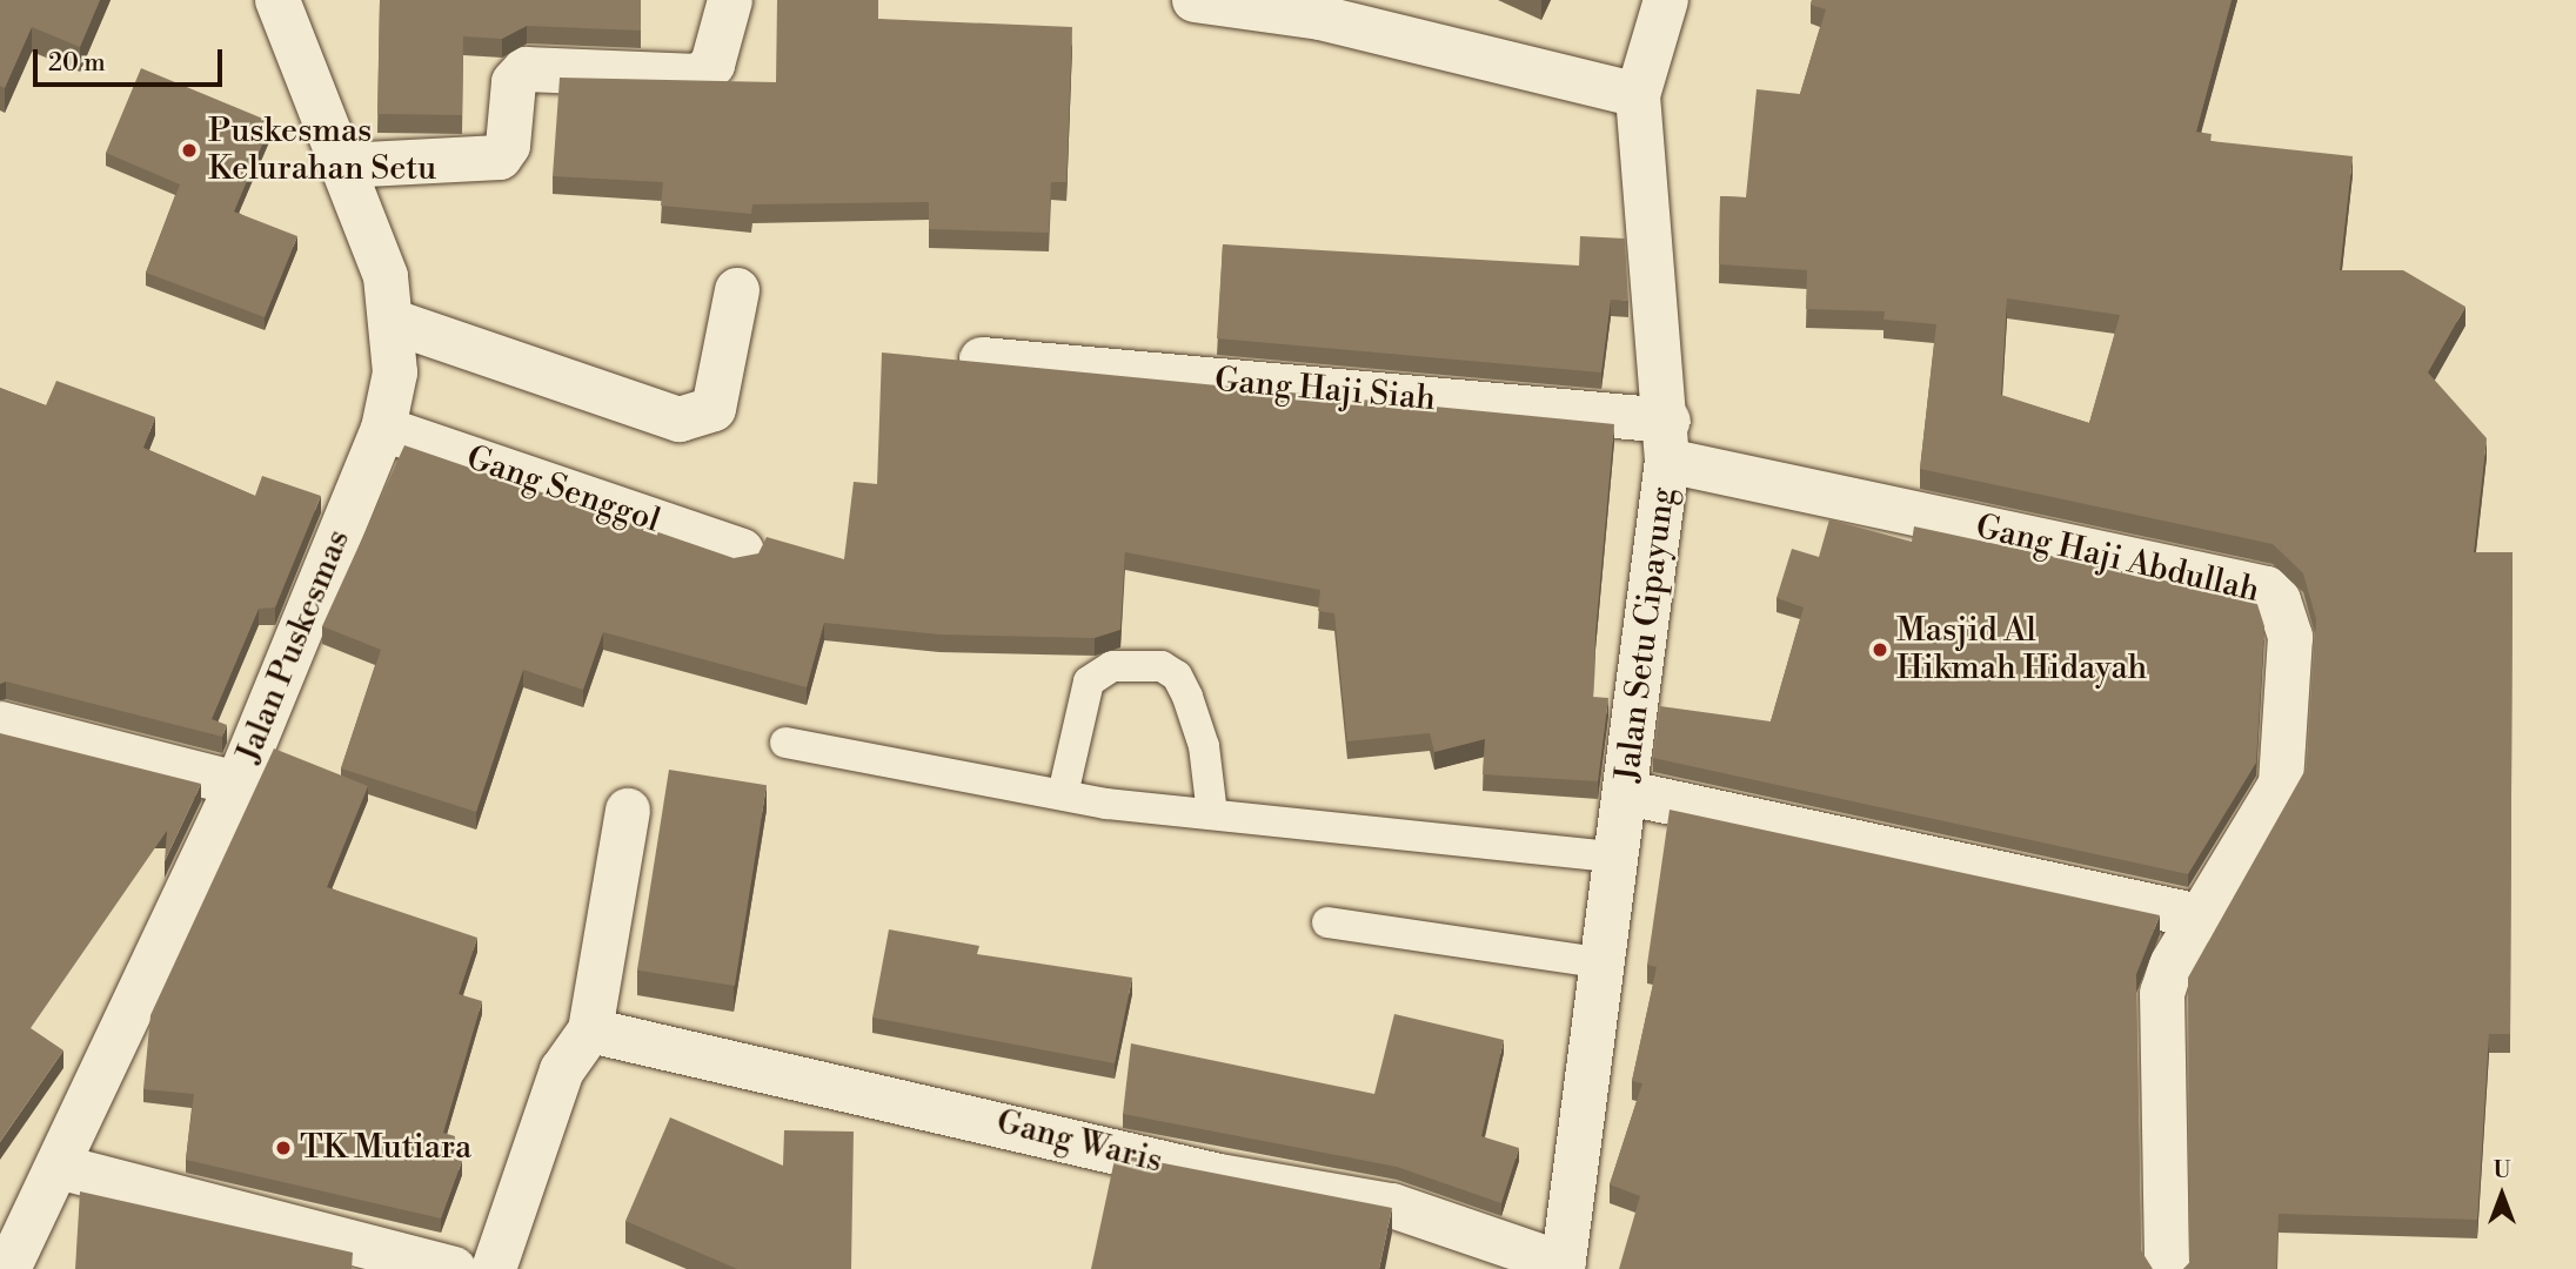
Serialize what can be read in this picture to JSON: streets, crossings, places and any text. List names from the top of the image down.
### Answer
{
  "streets": {
    "street": [
      "Gang Haji Siah",
      "Gang Senggol",
      "Gang Haji Abdullah",
      "Jalan Setu Cipayung",
      "Jalan Puskesmas",
      "Gang Waris"
    ]
  },
  "crossings": [
    ["Gang Haji Siah", "Gang Haji Abdullah"],
    ["Gang Haji Siah", "Jalan Setu Cipayung"],
    ["Gang Senggol", "Jalan Puskesmas"],
    ["Gang Haji Abdullah", "Jalan Setu Cipayung"],
    ["Jalan Setu Cipayung", "Gang Waris"]
  ],
  "places": ["Puskesmas Kelurahan Setu", "Masjid Al Hikmah Hidayah", "TK Mutiara"],
  "scale_bar": "20 m",
  "north": "top"
}
